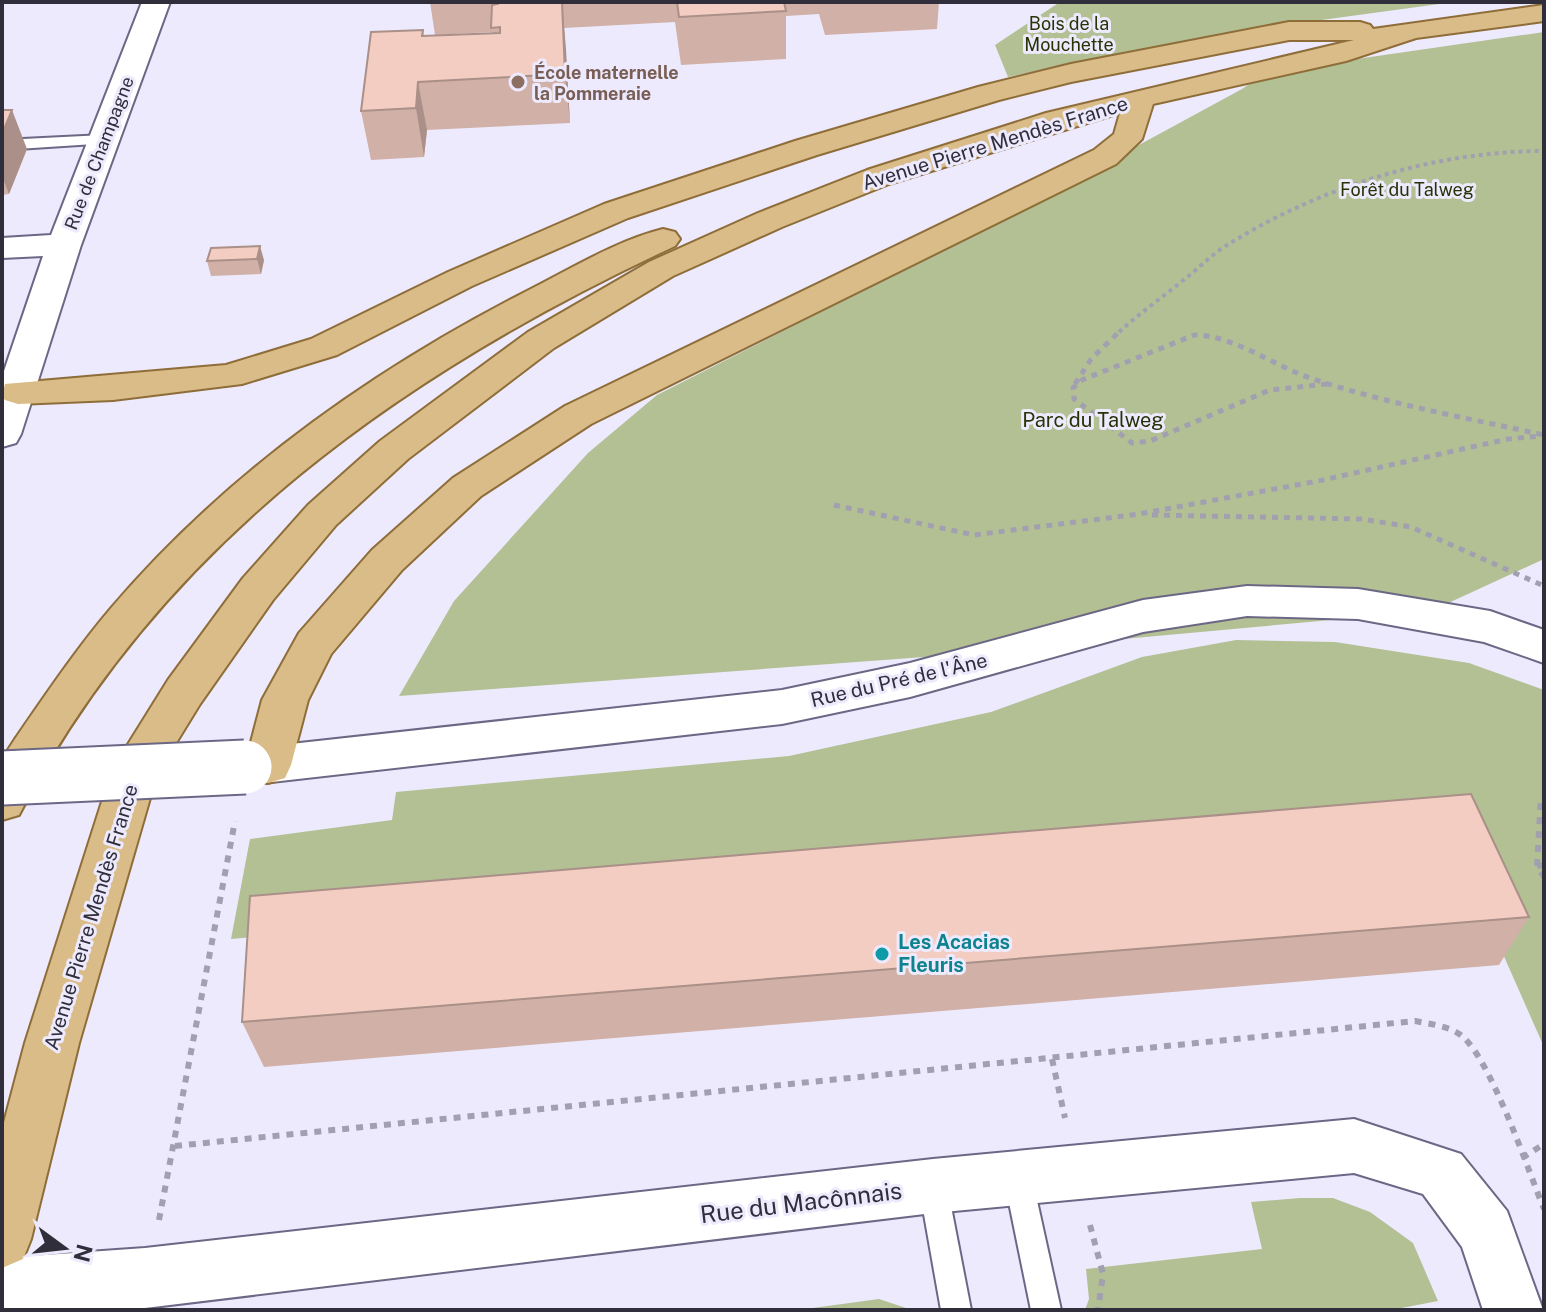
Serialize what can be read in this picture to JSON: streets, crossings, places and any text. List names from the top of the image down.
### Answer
{
  "streets": {
    "main road": ["Avenue Pierre Mendès France"],
    "street": ["Rue de Champagne", "Rue du Pré de l'Âne", "Rue du Macônnais"]
  },
  "parks": ["Bois de la Mouchette", "Forêt du Talweg", "Parc du Talweg"],
  "places": ["École maternelle la Pommeraie", "Les Acacias Fleuris"],
  "north": "right"
}
